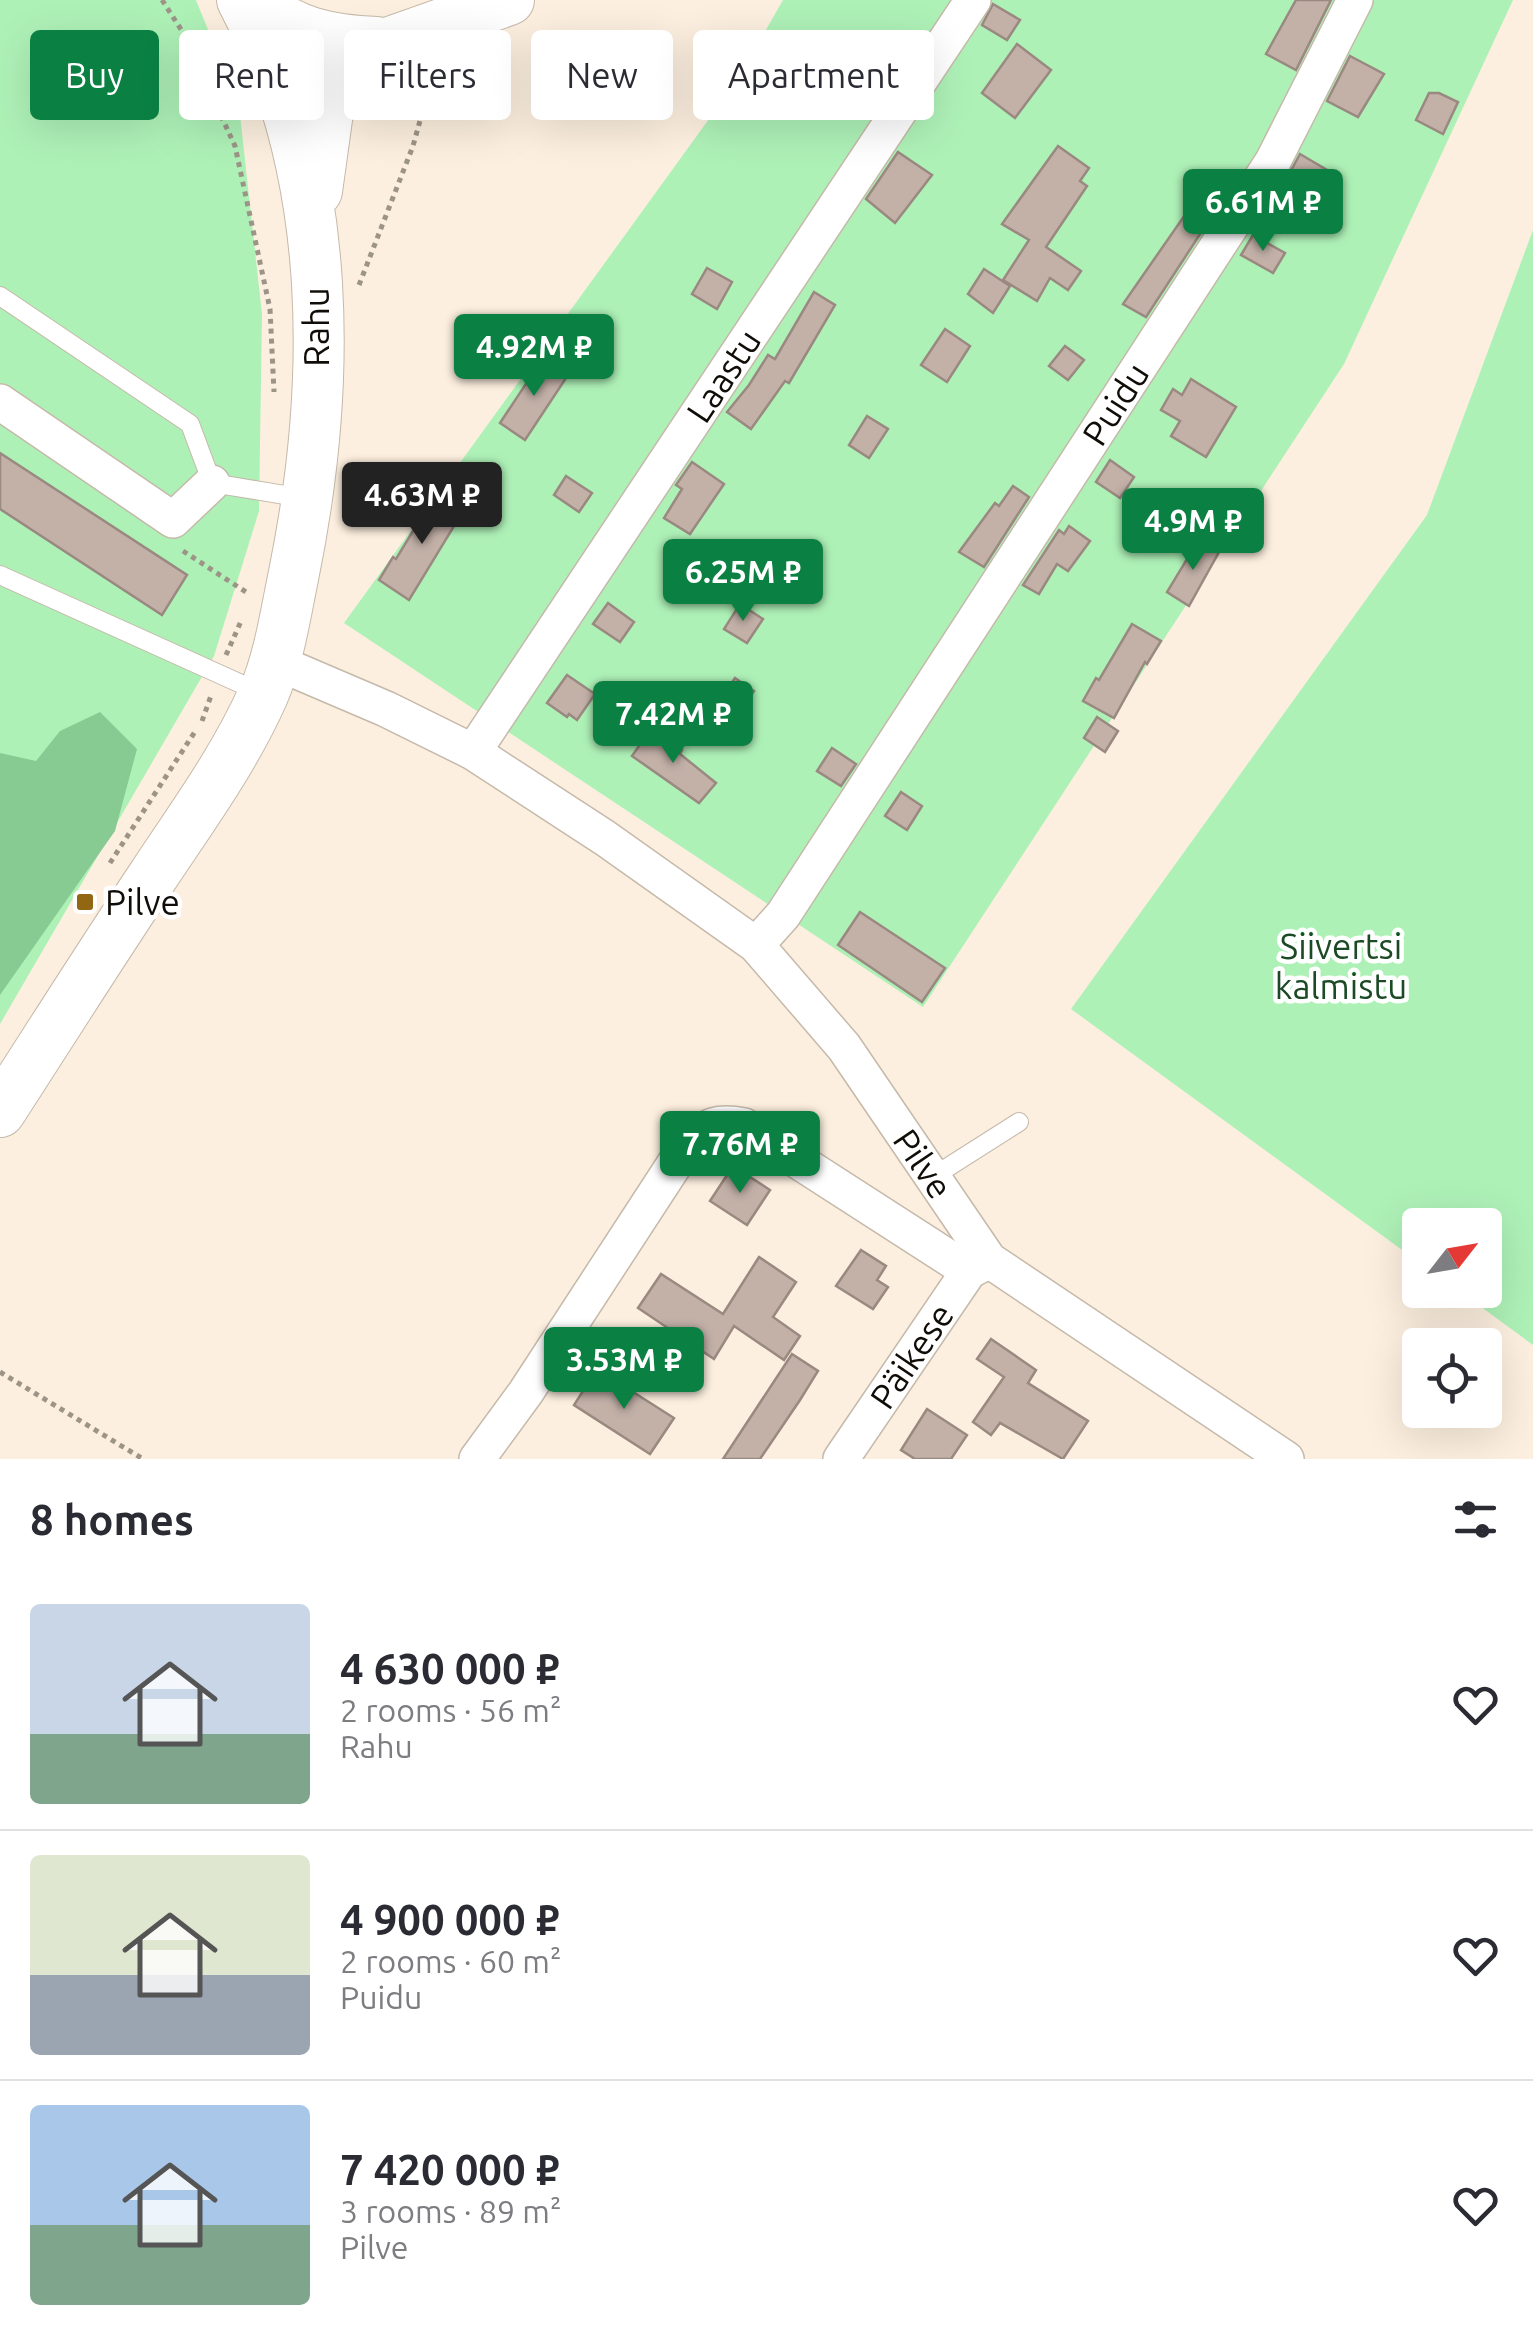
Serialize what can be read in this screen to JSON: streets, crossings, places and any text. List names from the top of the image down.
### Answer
{
  "streets": {
    "main road": ["Rahu"],
    "street": [
      "Laastu",
      "Puidu",
      "Pilve",
      "Päikese"
    ]
  },
  "crossings": [
    ["Rahu", "Pilve"],
    ["Laastu", "Pilve"],
    ["Puidu", "Pilve"],
    ["Pilve", "Päikese"]
  ],
  "parks": ["Siivertsi kalmistu"],
  "places": {
    "transit": ["Pilve"]
  },
  "north": "top right",
  "page": {
    "chip": [
      "Buy",
      "Rent",
      "Filters",
      "New",
      "Apartment"
    ],
    "price": [
      "6.61M ₽",
      "4.92M ₽",
      "4.63M ₽",
      "4.9M ₽",
      "6.25M ₽",
      "7.42M ₽",
      "7.76M ₽",
      "3.53M ₽"
    ],
    "heading": "8 homes",
    "list": [
      {
        "name": "4 630 000 ₽",
        "note": "2 rooms · 56 m² · Rahu"
      },
      {
        "name": "4 900 000 ₽",
        "note": "2 rooms · 60 m² · Puidu"
      },
      {
        "name": "7 420 000 ₽",
        "note": "3 rooms · 89 m² · Pilve"
      }
    ]
  }
}
